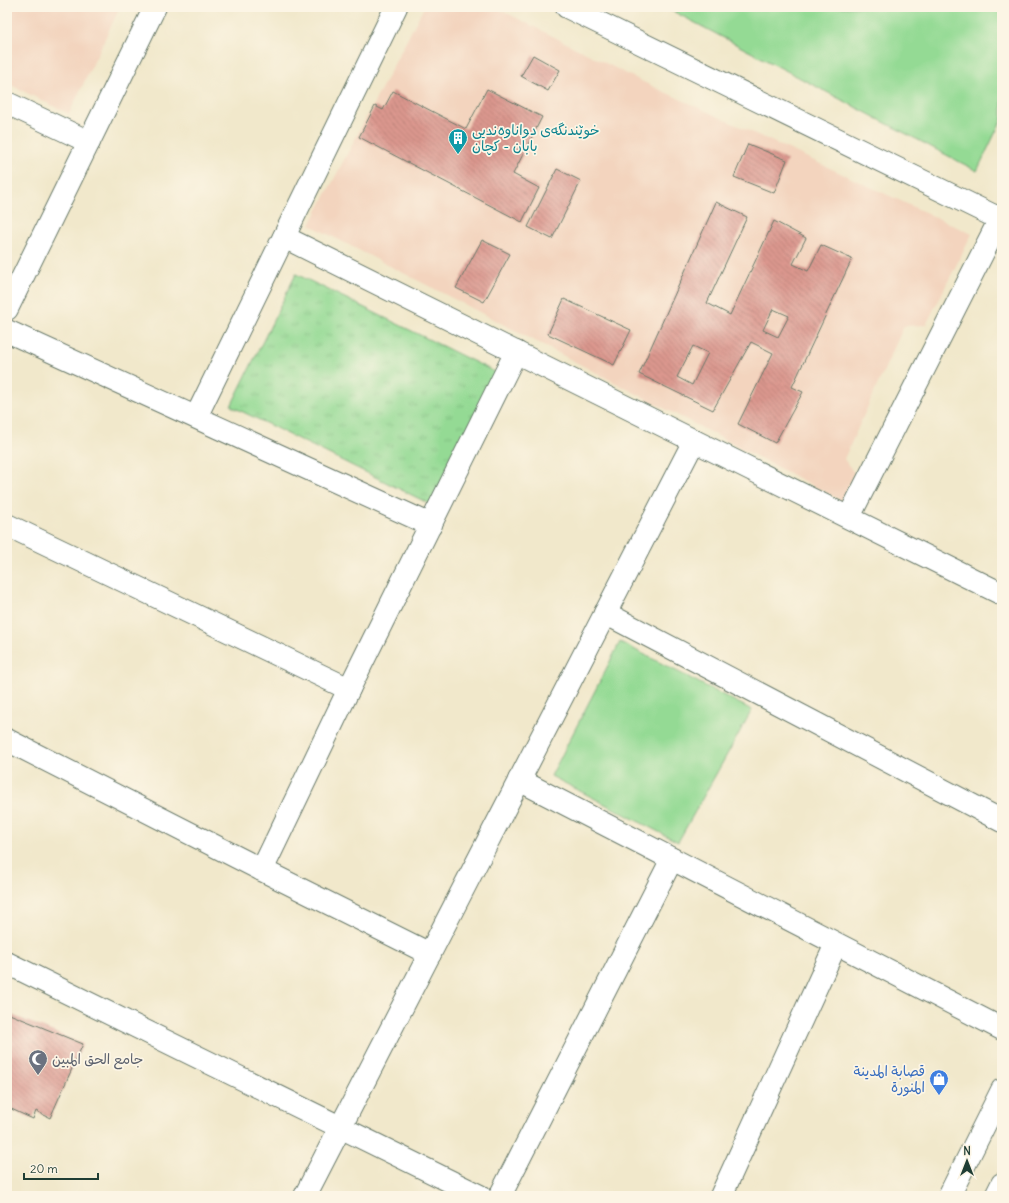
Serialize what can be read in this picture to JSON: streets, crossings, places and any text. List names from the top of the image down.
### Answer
{
  "places": {
    "building": ["خوێندنگەی دواناوەندیی بابان - کچان"],
    "mosque": ["جامع الحق المبين"],
    "shop": ["قصابة المدينة المنورة"]
  },
  "scale_bar": "20 m",
  "north": "top"
}
